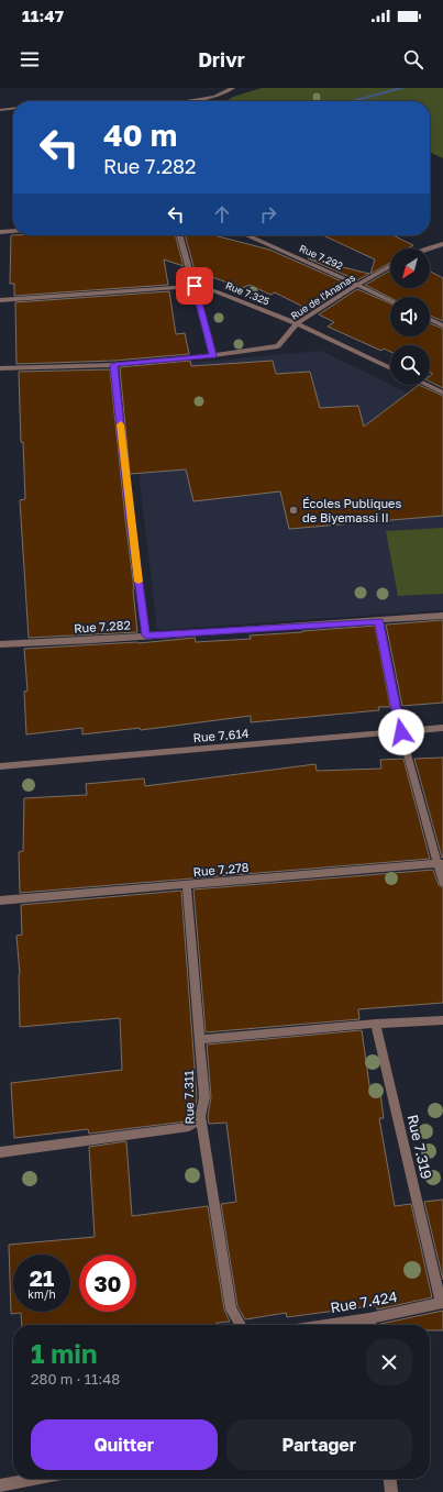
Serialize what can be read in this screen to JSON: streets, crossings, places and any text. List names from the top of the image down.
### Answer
{
  "streets": {
    "street": [
      "Rue 7.292",
      "Rue 7.325",
      "Rue de l'Ananas",
      "Rue 7.282",
      "Rue 7.614",
      "Rue 7.278",
      "Rue 7.311",
      "Rue 7.319",
      "Rue 7.424"
    ]
  },
  "crossings": [
    ["Rue 7.292", "Rue de l'Ananas"],
    ["Rue 7.325", "Rue de l'Ananas"],
    ["Rue 7.278", "Rue 7.311"],
    ["Rue 7.319", "Rue 7.424"]
  ],
  "places": ["Écoles Publiques de Biyemassi II"],
  "north": "bottom left",
  "page": {
    "status": "11:47",
    "header": "Drivr",
    "turn": ["40 m", "Rue 7.282"],
    "speed": "21 km/h",
    "limit": "30",
    "heading": ["1 min", "280 m · 11:48"],
    "buttons": ["Quitter", "Partager"]
  }
}
